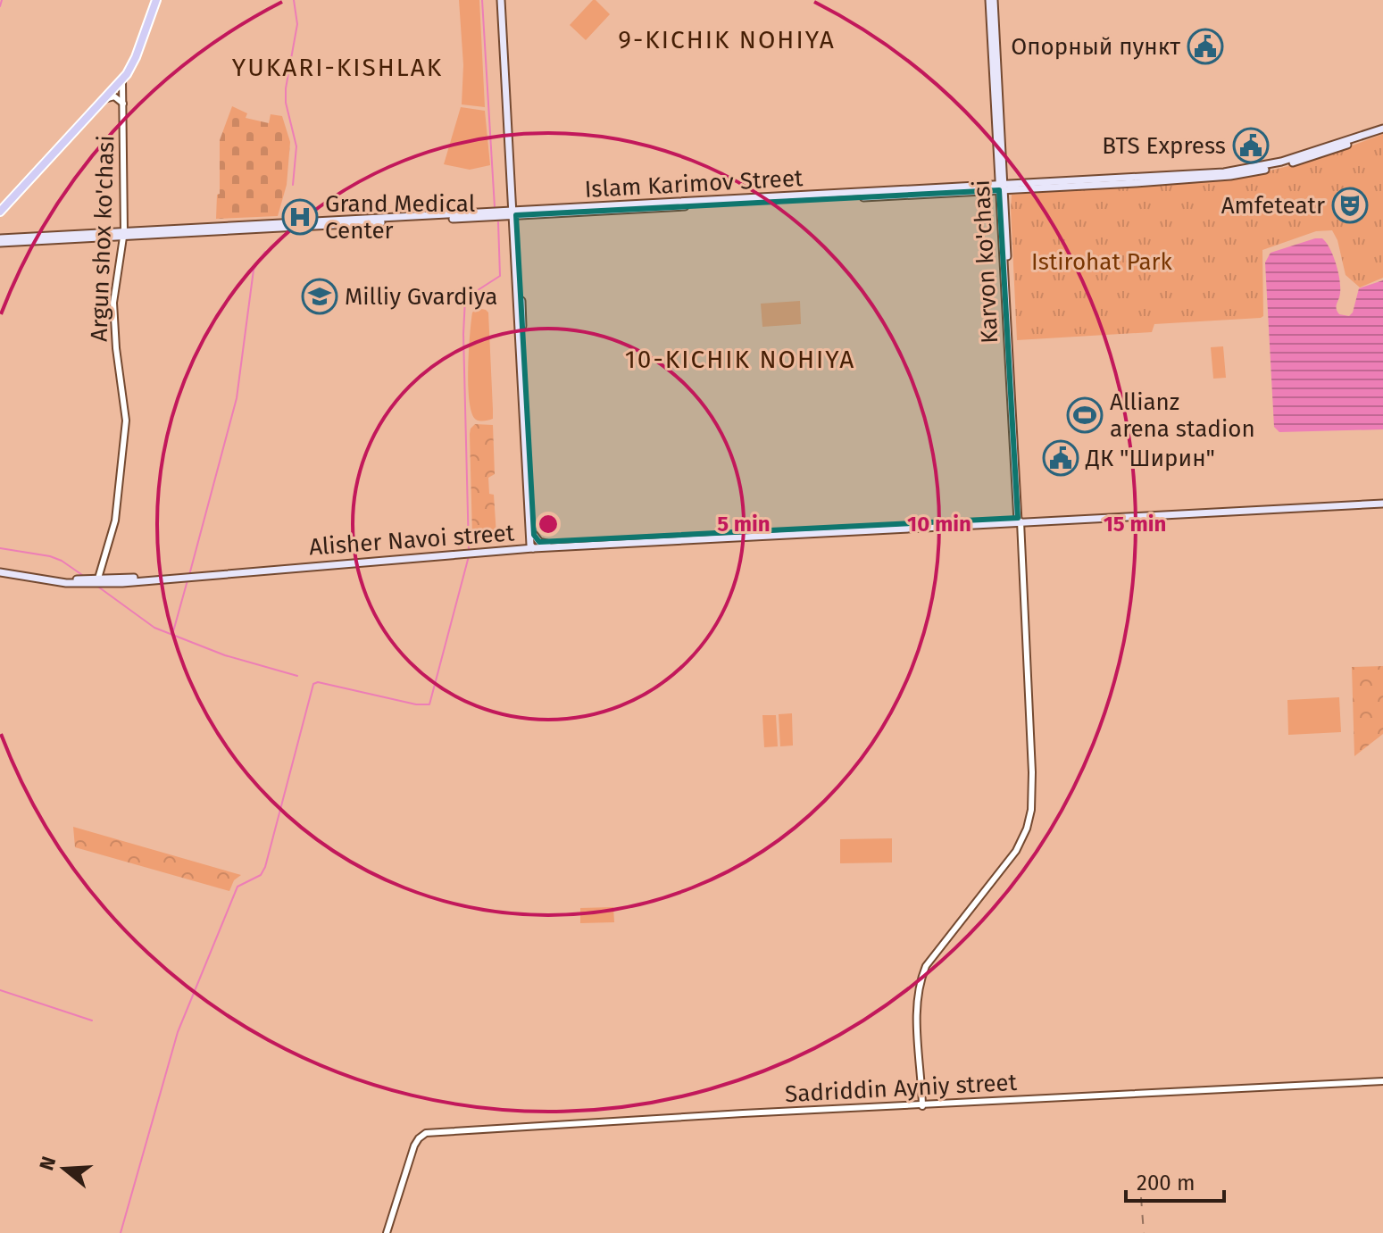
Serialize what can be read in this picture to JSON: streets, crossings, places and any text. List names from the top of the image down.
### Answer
{
  "streets": {
    "main road": ["Islam Karimov Street", "Karvon ko'chasi", "Alisher Navoi street"],
    "street": ["Argun shox ko'chasi", "Sadriddin Ayniy street"]
  },
  "crossings": [
    ["Islam Karimov Street", "Argun shox ko'chasi"],
    ["Islam Karimov Street", "Karvon ko'chasi"],
    ["Argun shox ko'chasi", "Alisher Navoi street"],
    ["Karvon ko'chasi", "Alisher Navoi street"]
  ],
  "districts": ["9-KICHIK NOHIYA", "YUKARI-KISHLAK", "10-KICHIK NOHIYA"],
  "parks": ["Istirohat Park"],
  "places": {
    "public building": ["Опорный пункт", "BTS Express", "ДК \"Ширин\""],
    "theatre": ["Amfeteatr"],
    "hospital": ["Grand Medical Center"],
    "school or university": ["Milliy Gvardiya"],
    "sports": ["Allianz arena stadion"]
  },
  "scale_bar": "200 m",
  "north": "left",
  "rings": ["5 min", "10 min", "15 min"]
}
